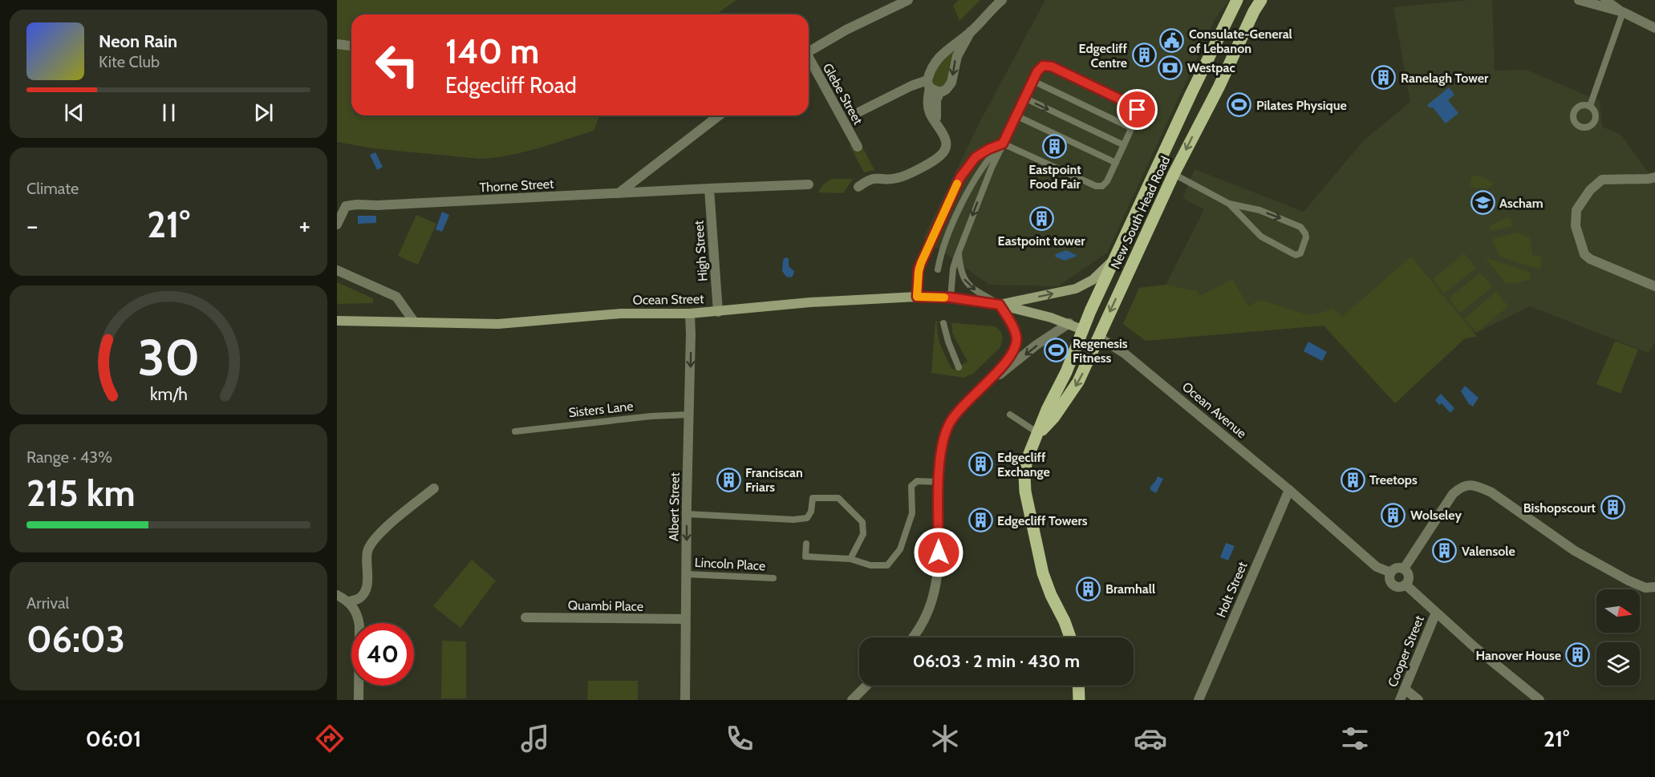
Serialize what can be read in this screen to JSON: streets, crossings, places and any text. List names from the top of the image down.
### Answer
{
  "streets": {
    "main road": ["New South Head Road", "Ocean Street", "Ocean Avenue"],
    "street": [
      "Glebe Street",
      "Thorne Street",
      "High Street",
      "Albert Street",
      "Holt Street",
      "Quambi Place",
      "Cooper Street"
    ],
    "lane": ["Sisters Lane", "Lincoln Place"]
  },
  "crossings": [
    ["Thorne Street", "High Street"],
    ["New South Head Road", "Ocean Avenue"],
    ["High Street", "Ocean Street"],
    ["Ocean Street", "Ocean Avenue"],
    ["Ocean Street", "Albert Street"],
    ["Sisters Lane", "Albert Street"],
    ["Ocean Avenue", "Holt Street"],
    ["Albert Street", "Lincoln Place"],
    ["Albert Street", "Quambi Place"]
  ],
  "one_way": ["Albert Street"],
  "places": {
    "public building": ["Consulate-General of Lebanon"],
    "building": [
      "Edgecliff Centre",
      "Ranelagh Tower",
      "Eastpoint Food Fair",
      "Eastpoint tower",
      "Edgecliff Exchange",
      "Franciscan Friars",
      "Treetops",
      "Bishopscourt",
      "Wolseley",
      "Edgecliff Towers",
      "Valensole",
      "Bramhall",
      "Hanover House"
    ],
    "bank": ["Westpac"],
    "sports": ["Pilates Physique", "Regenesis Fitness"],
    "school or university": ["Ascham"]
  },
  "north": "right",
  "page": {
    "turn": ["140 m", "Edgecliff Road"],
    "song": ["Neon Rain", "Kite Club"],
    "tile": [
      "Climate",
      ["Range · 43%", "215 km"],
      ["Arrival", "06:03"]
    ],
    "heat": ["−", "21°", "+"],
    "limit": "40",
    "trip": "06:03 · 2 min · 430 m",
    "tabs": ["06:01", "21°"],
    "gauge": ["30", "km/h"]
  }
}
